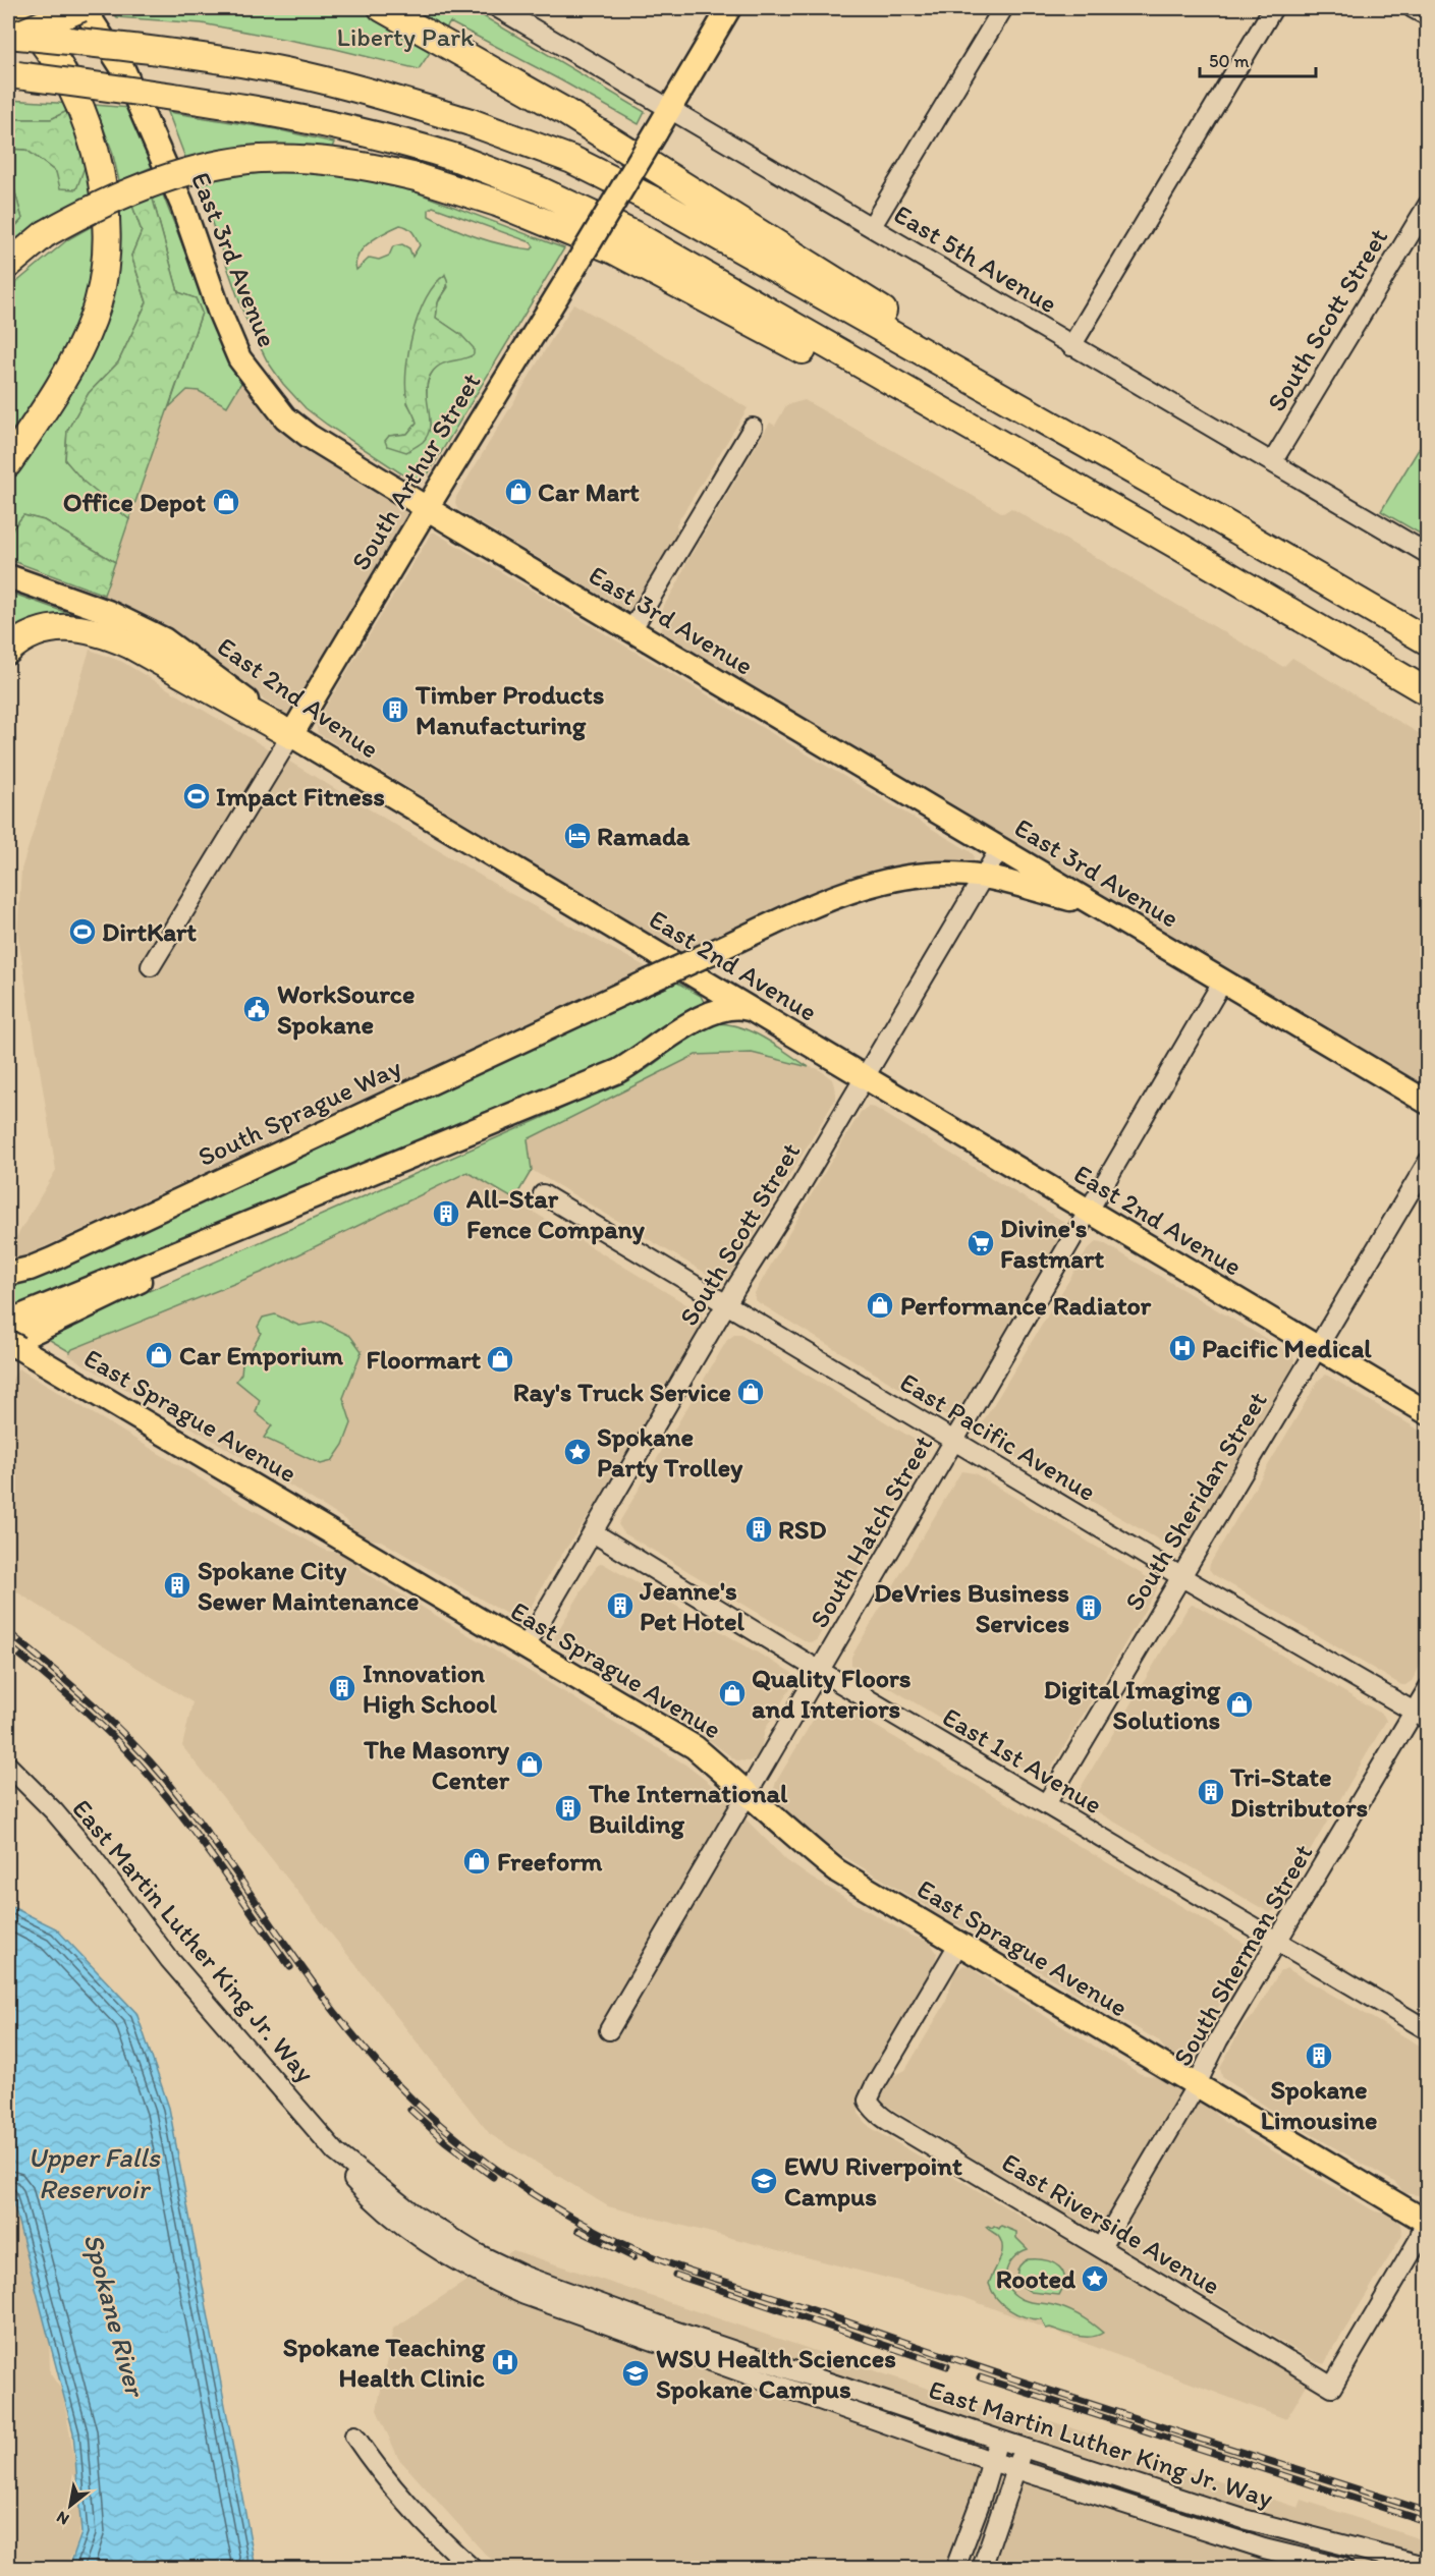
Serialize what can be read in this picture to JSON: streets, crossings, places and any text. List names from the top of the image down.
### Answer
{
  "streets": {
    "main road": [
      "East 3rd Avenue",
      "South Arthur Street",
      "East 2nd Avenue",
      "South Sprague Way",
      "East Sprague Avenue"
    ],
    "street": [
      "East 5th Avenue",
      "South Scott Street",
      "East Pacific Avenue",
      "South Sheridan Street",
      "South Hatch Street",
      "East 1st Avenue",
      "East Martin Luther King Jr. Way",
      "South Sherman Street",
      "East Riverside Avenue"
    ]
  },
  "crossings": [
    ["East 5th Avenue", "South Scott Street"],
    ["East 5th Avenue", "South Arthur Street"],
    ["East 3rd Avenue", "South Scott Street"],
    ["East 3rd Avenue", "South Arthur Street"],
    ["East 3rd Avenue", "South Sprague Way"],
    ["East 3rd Avenue", "South Hatch Street"],
    ["South Scott Street", "East 2nd Avenue"],
    ["South Scott Street", "South Sprague Way"],
    ["South Scott Street", "East Sprague Avenue"],
    ["South Scott Street", "East Pacific Avenue"],
    ["South Scott Street", "East 1st Avenue"],
    ["South Arthur Street", "East 2nd Avenue"],
    ["East 2nd Avenue", "South Sheridan Street"],
    ["East 2nd Avenue", "South Hatch Street"],
    ["East Sprague Avenue", "South Hatch Street"],
    ["East Sprague Avenue", "South Sherman Street"],
    ["East Sprague Avenue", "East Riverside Avenue"],
    ["East Pacific Avenue", "South Sheridan Street"],
    ["East Pacific Avenue", "South Hatch Street"],
    ["East Pacific Avenue", "South Sherman Street"],
    ["South Sheridan Street", "East 1st Avenue"],
    ["South Hatch Street", "East 1st Avenue"],
    ["East 1st Avenue", "South Sherman Street"],
    ["South Sherman Street", "East Riverside Avenue"]
  ],
  "water": ["Upper Falls Reservoir", "Spokane River"],
  "parks": ["Liberty Park"],
  "places": {
    "shop": [
      "Car Mart",
      "Office Depot",
      "Performance Radiator",
      "Car Emporium",
      "Floormart",
      "Ray's Truck Service",
      "Quality Floors and Interiors",
      "Digital Imaging Solutions",
      "The Masonry Center",
      "Freeform"
    ],
    "building": [
      "Timber Products Manufacturing",
      "All-Star Fence Company",
      "RSD",
      "Spokane City Sewer Maintenance",
      "Jeanne's Pet Hotel",
      "DeVries Business Services",
      "Innovation High School",
      "Tri-State Distributors",
      "The International Building",
      "Spokane Limousine"
    ],
    "sports": ["Impact Fitness", "DirtKart"],
    "hotel": ["Ramada"],
    "public building": ["WorkSource Spokane"],
    "supermarket": ["Divine's Fastmart"],
    "hospital": ["Pacific Medical", "Spokane Teaching Health Clinic"],
    "place": ["Spokane Party Trolley", "Rooted"],
    "school or university": ["EWU Riverpoint Campus", "WSU Health Sciences Spokane Campus"]
  },
  "scale_bar": "50 m",
  "north": "bottom left"
}
